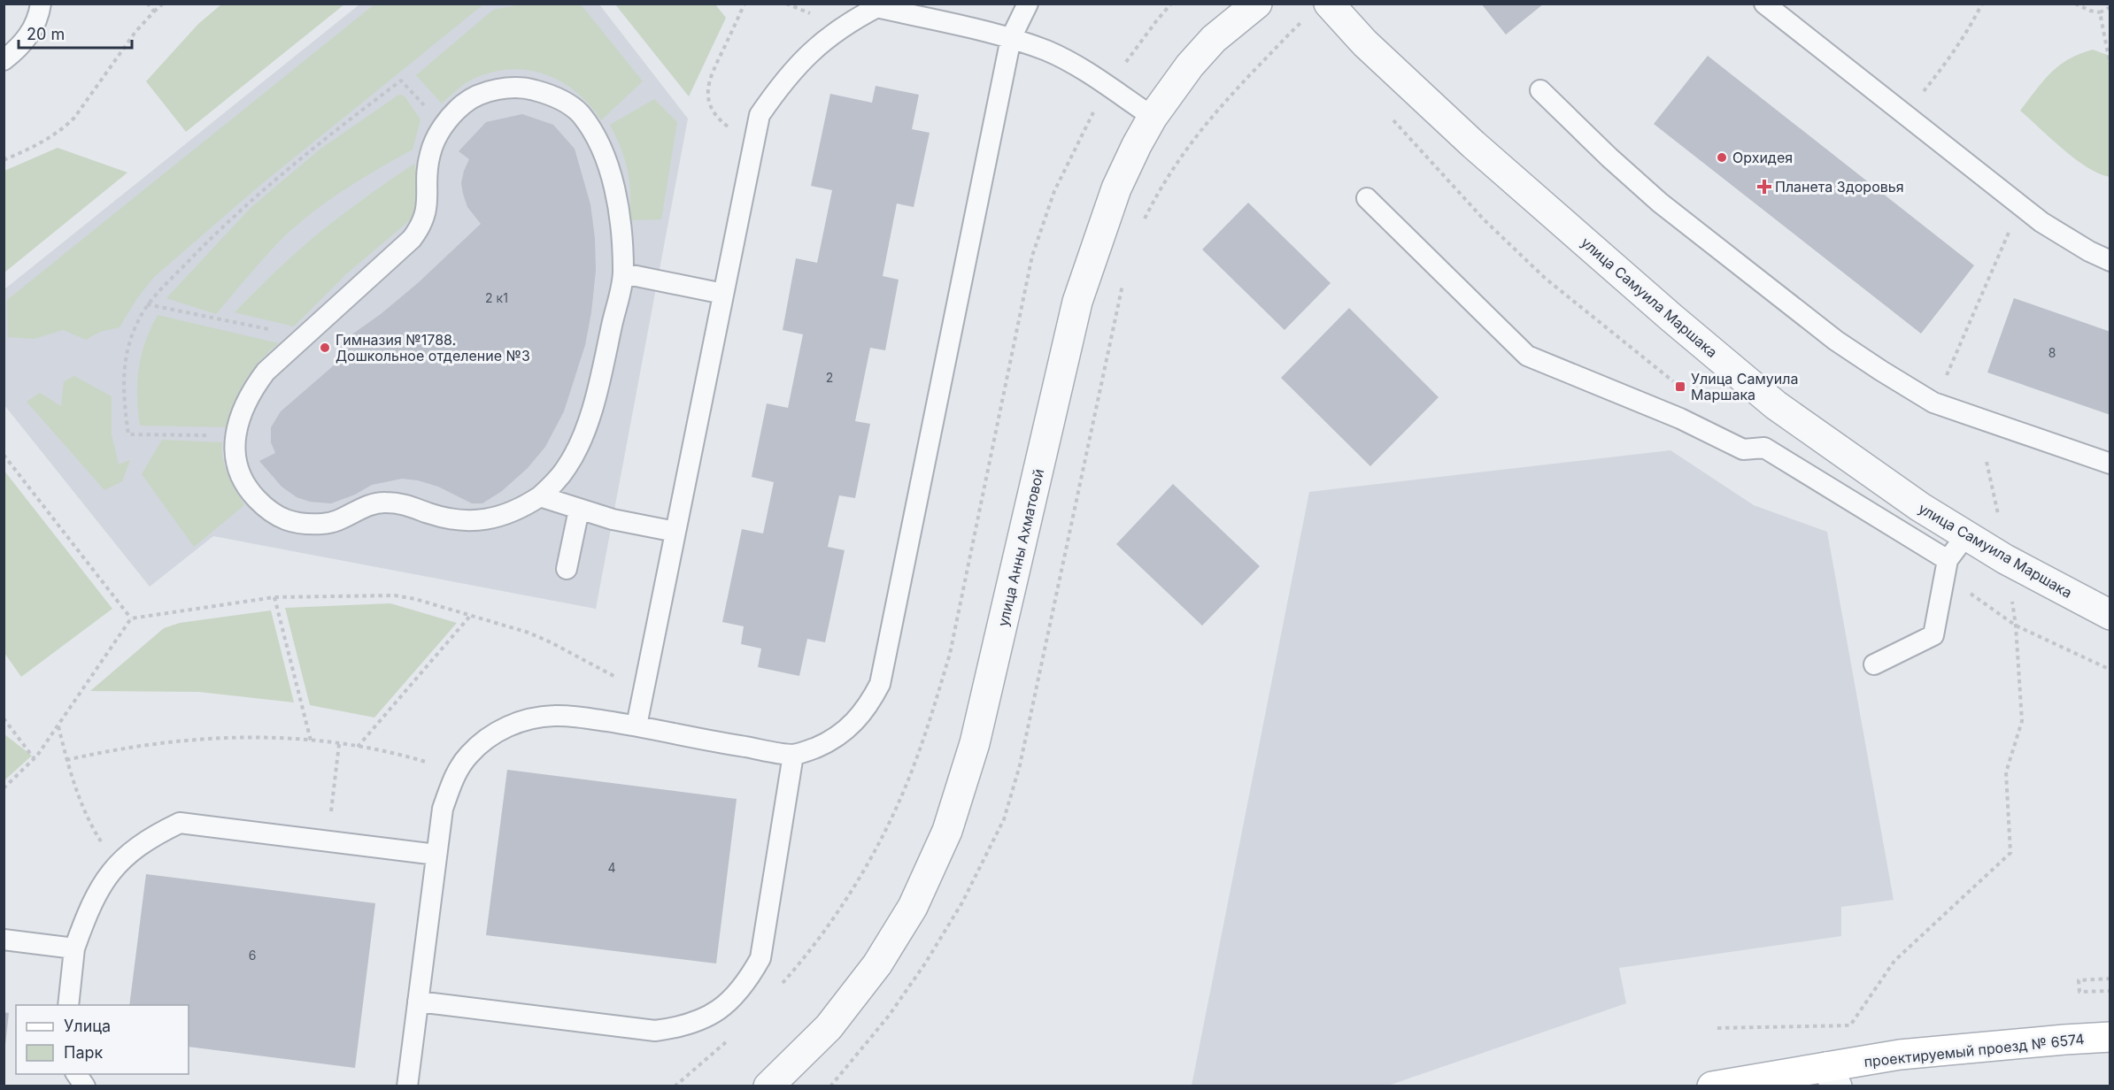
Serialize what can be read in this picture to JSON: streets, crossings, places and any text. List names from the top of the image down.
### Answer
{
  "streets": {
    "main road": ["проектируемый проезд № 6574"],
    "street": ["улица Самуила Маршака", "улица Анны Ахматовой"]
  },
  "places": {
    "other": ["Орхидея", "Гимназия №1788. Дошкольное отделение №3"],
    "health": ["Планета Здоровья"],
    "transit": ["Улица Самуила Маршака"]
  },
  "house_numbers": [
    "2 к1",
    "8",
    "2",
    "4",
    "6"
  ],
  "legend": ["Улица", "Парк"],
  "scale_bar": "20 m"
}
